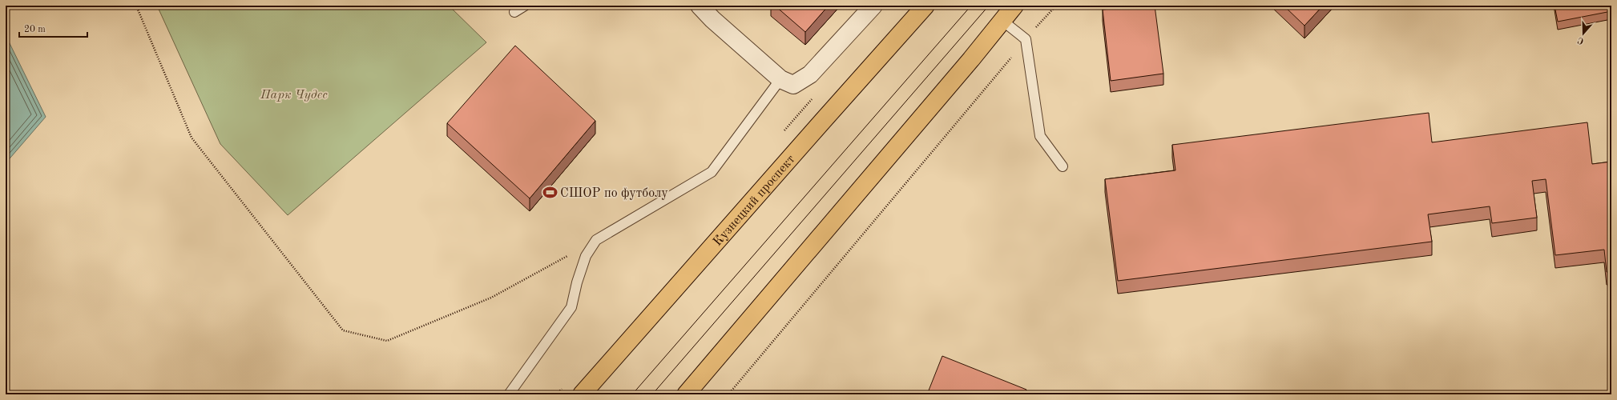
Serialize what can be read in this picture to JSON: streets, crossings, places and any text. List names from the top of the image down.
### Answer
{
  "streets": {
    "main road": ["Кузнецкий проспект"]
  },
  "parks": ["Парк Чудес"],
  "places": {
    "sports": ["СШОР по футболу"]
  },
  "scale_bar": "20 m",
  "north": "bottom"
}
